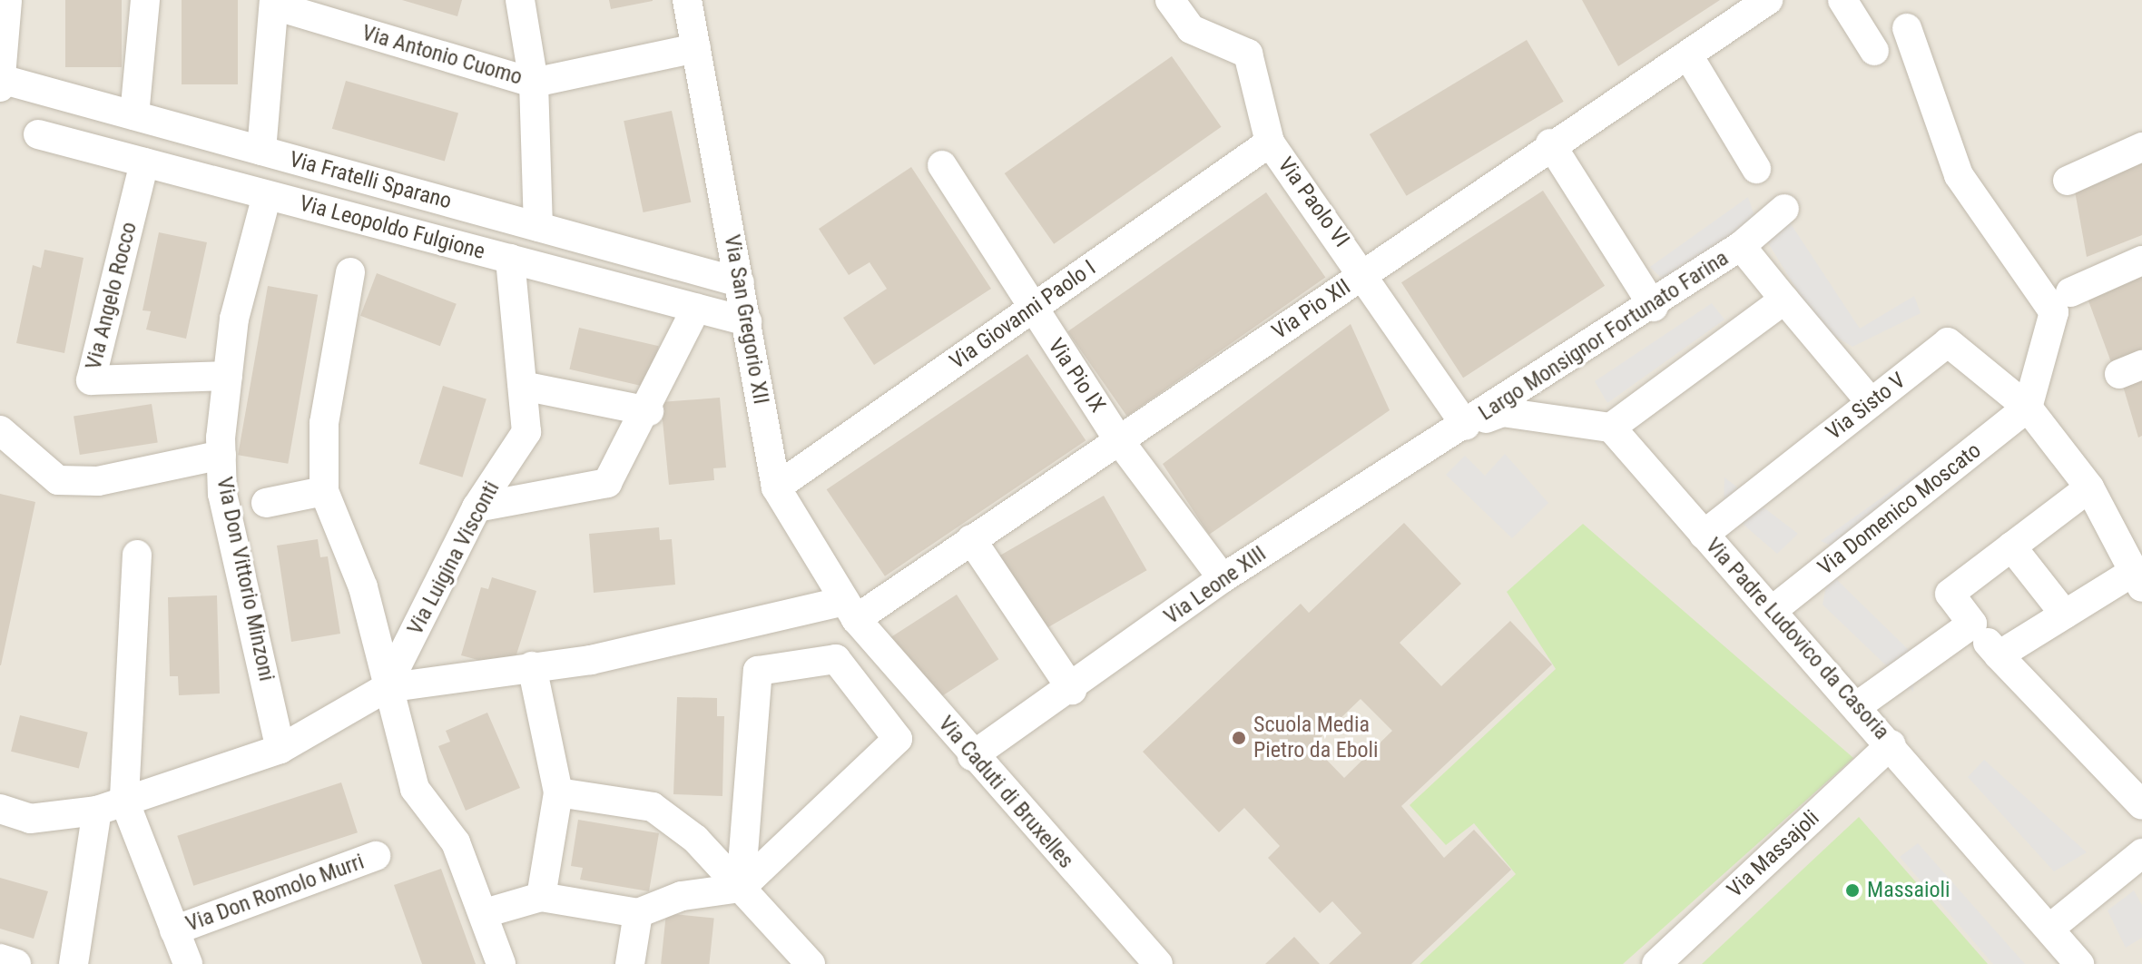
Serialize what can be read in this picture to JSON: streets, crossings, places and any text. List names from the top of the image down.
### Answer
{
  "streets": {
    "street": [
      "Via Antonio Cuomo",
      "Via Fratelli Sparano",
      "Via Paolo VI",
      "Via Leopoldo Fulgione",
      "Via Angelo Rocco",
      "Via Pio XII",
      "Via Giovanni Paolo I",
      "Via San Gregorio XII",
      "Largo Monsignor Fortunato Farina",
      "Via Pio IX",
      "Via Sisto V",
      "Via Domenico Moscato",
      "Via Luigina Visconti",
      "Via Don Vittorio Minzoni",
      "Via Leone XIII",
      "Via Padre Ludovico da Casoria",
      "Via Caduti di Bruxelles",
      "Via Massajoli",
      "Via Don Romolo Murri"
    ]
  },
  "crossings": [
    ["Via Antonio Cuomo", "Via San Gregorio XII"],
    ["Via Fratelli Sparano", "Via San Gregorio XII"],
    ["Via Paolo VI", "Via Pio XII"],
    ["Via Paolo VI", "Via Giovanni Paolo I"],
    ["Via Paolo VI", "Largo Monsignor Fortunato Farina"],
    ["Via Paolo VI", "Via Leone XIII"],
    ["Via Leopoldo Fulgione", "Via Angelo Rocco"],
    ["Via Leopoldo Fulgione", "Via San Gregorio XII"],
    ["Via Leopoldo Fulgione", "Via Luigina Visconti"],
    ["Via Leopoldo Fulgione", "Via Don Vittorio Minzoni"],
    ["Via Angelo Rocco", "Via Don Vittorio Minzoni"],
    ["Via Pio XII", "Via San Gregorio XII"],
    ["Via Pio XII", "Via Pio IX"],
    ["Via Pio XII", "Via Caduti di Bruxelles"],
    ["Via Giovanni Paolo I", "Via San Gregorio XII"],
    ["Via Giovanni Paolo I", "Via Pio IX"],
    ["Via San Gregorio XII", "Via Caduti di Bruxelles"],
    ["Largo Monsignor Fortunato Farina", "Via Sisto V"],
    ["Largo Monsignor Fortunato Farina", "Via Leone XIII"],
    ["Via Pio IX", "Via Leone XIII"],
    ["Via Sisto V", "Via Domenico Moscato"],
    ["Via Sisto V", "Via Padre Ludovico da Casoria"],
    ["Via Domenico Moscato", "Via Padre Ludovico da Casoria"],
    ["Via Leone XIII", "Via Caduti di Bruxelles"],
    ["Via Padre Ludovico da Casoria", "Via Massajoli"]
  ],
  "places": ["Scuola Media Pietro da Eboli", "Massaioli"]
}
